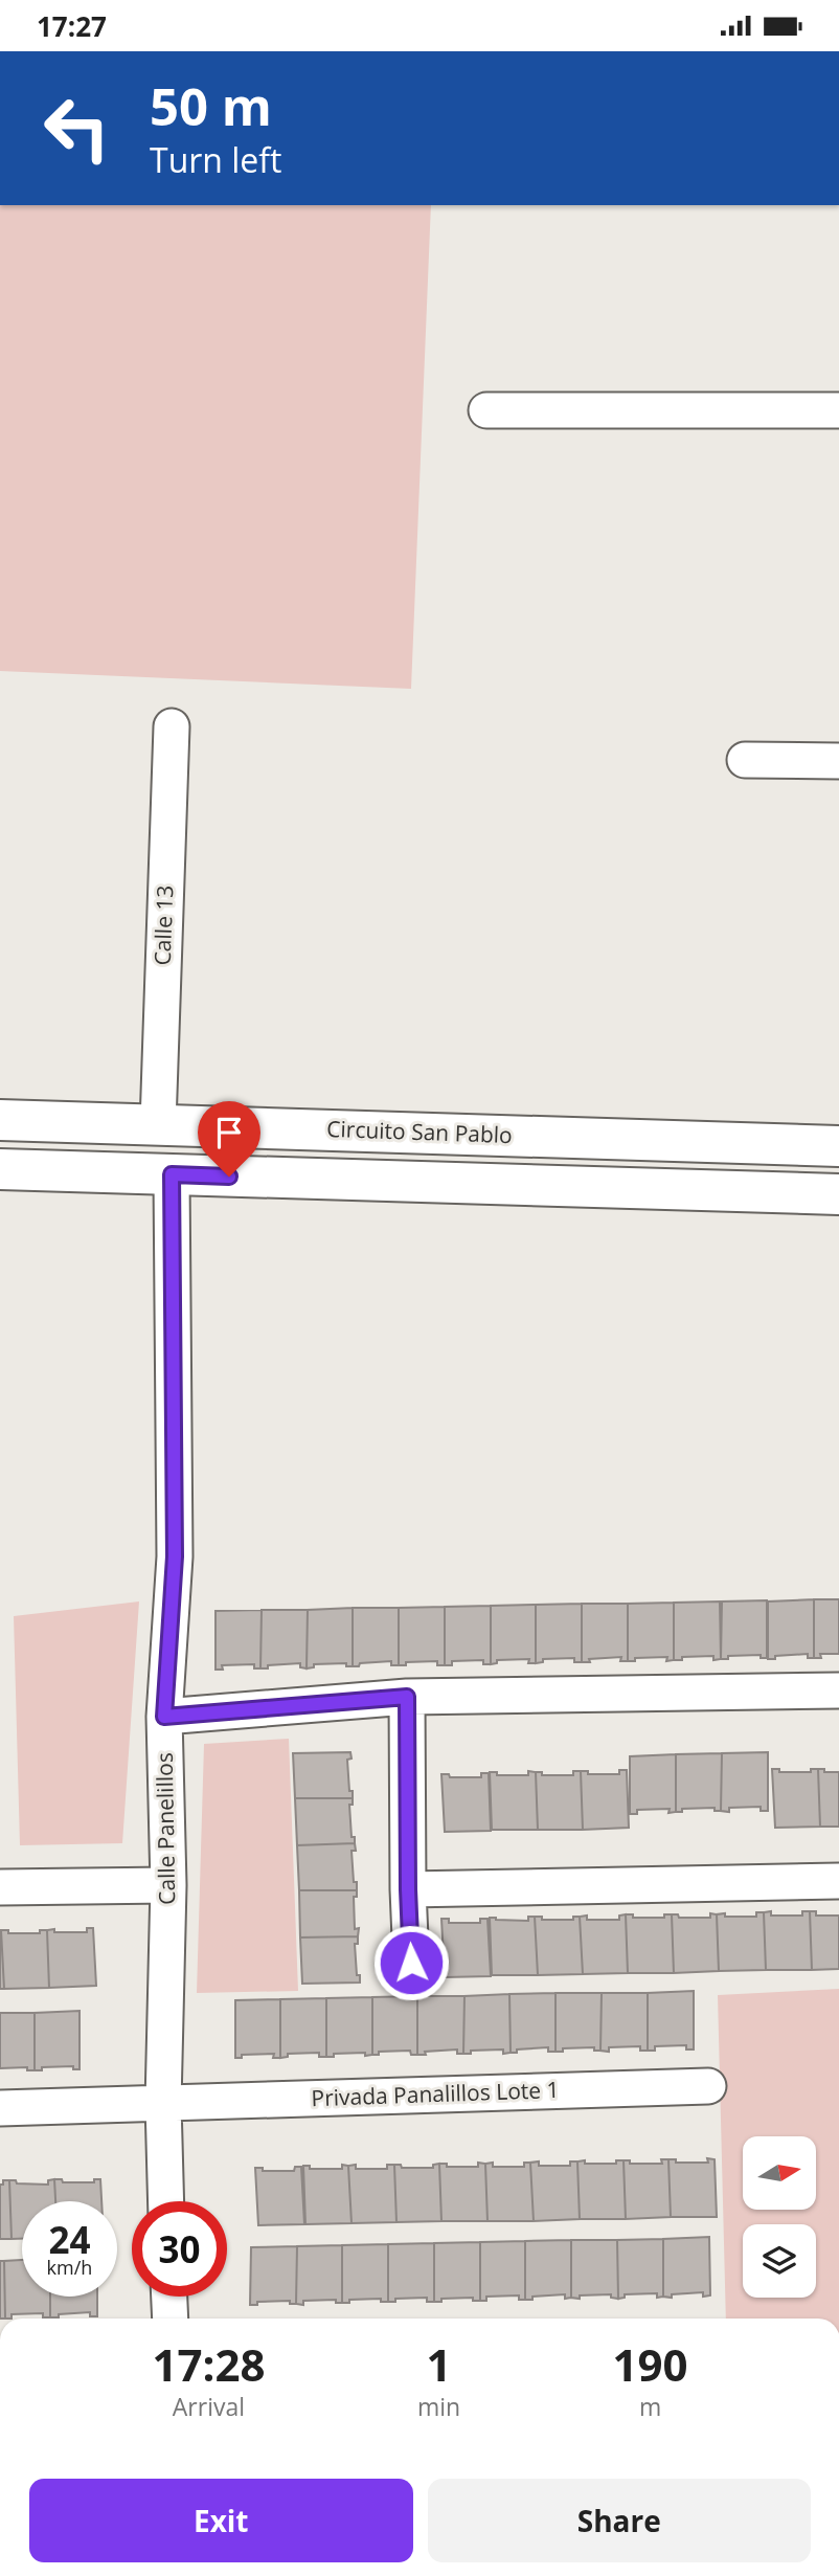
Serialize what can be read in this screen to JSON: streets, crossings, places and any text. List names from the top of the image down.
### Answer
{
  "streets": {
    "main road": ["Circuito San Pablo"],
    "street": ["Calle 13", "Calle Panelillos", "Privada Panalillos Lote 1"]
  },
  "crossings": [
    ["Calle 13", "Circuito San Pablo"],
    ["Calle Panelillos", "Privada Panalillos Lote 1"]
  ],
  "north": "right",
  "page": {
    "status": "17:27",
    "turn": ["50 m", "Turn left"],
    "speed": "24 km/h",
    "limit": "30",
    "eta": [
      "17:28",
      "Arrival",
      "1",
      "min",
      "190",
      "m"
    ],
    "buttons": ["Exit", "Share"]
  }
}
